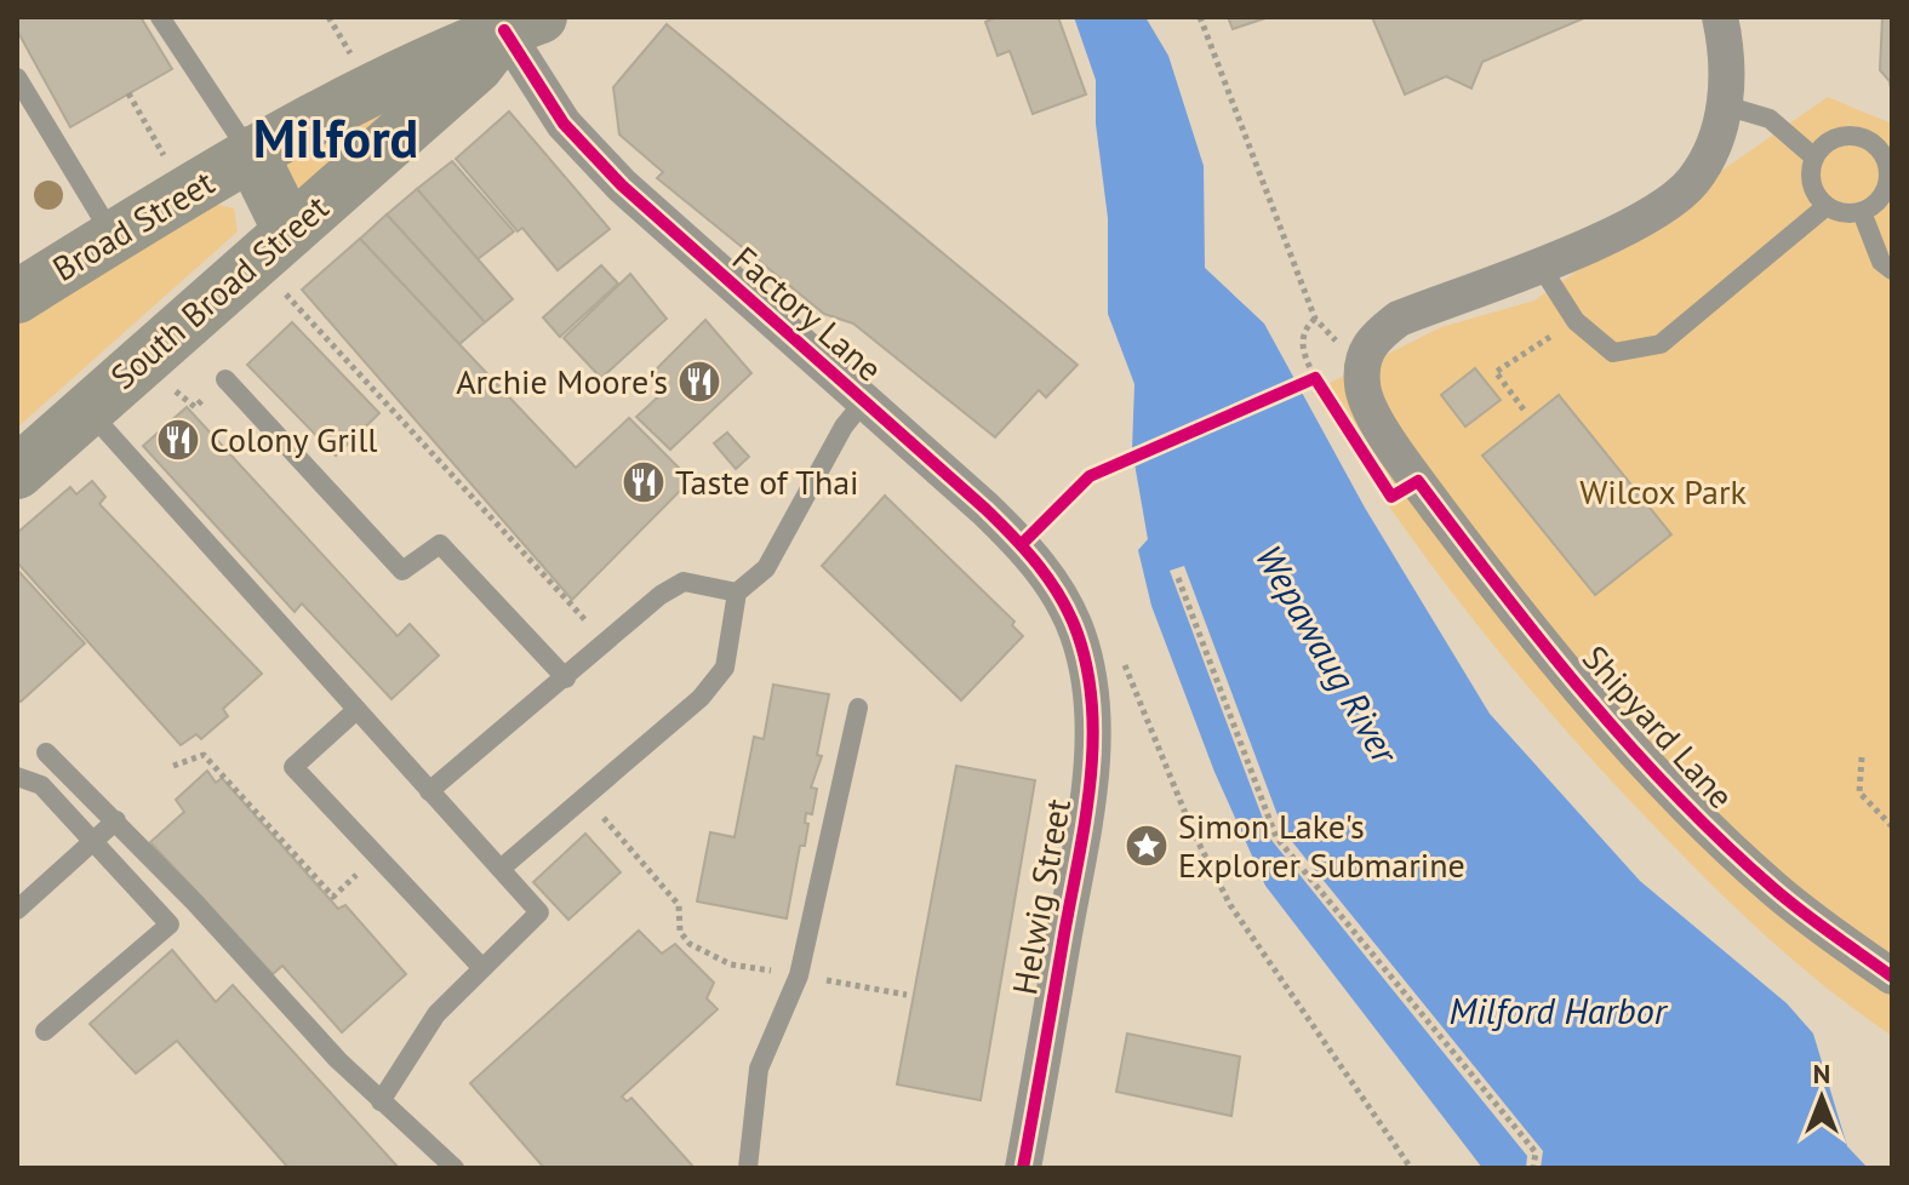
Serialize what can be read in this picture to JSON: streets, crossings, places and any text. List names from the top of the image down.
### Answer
{
  "streets": {
    "main road": ["Broad Street", "South Broad Street"],
    "street": ["Factory Lane", "Shipyard Lane", "Helwig Street"]
  },
  "crossings": [
    ["Broad Street", "South Broad Street"],
    ["Broad Street", "Factory Lane"],
    ["South Broad Street", "Factory Lane"],
    ["Factory Lane", "Helwig Street"]
  ],
  "districts": ["Milford"],
  "water": ["Wepawaug River", "Milford Harbor"],
  "parks": ["Wilcox Park"],
  "places": {
    "restaurant": ["Archie Moore's", "Colony Grill", "Taste of Thai"],
    "place": ["Simon Lake's Explorer Submarine"]
  },
  "north": "top"
}
